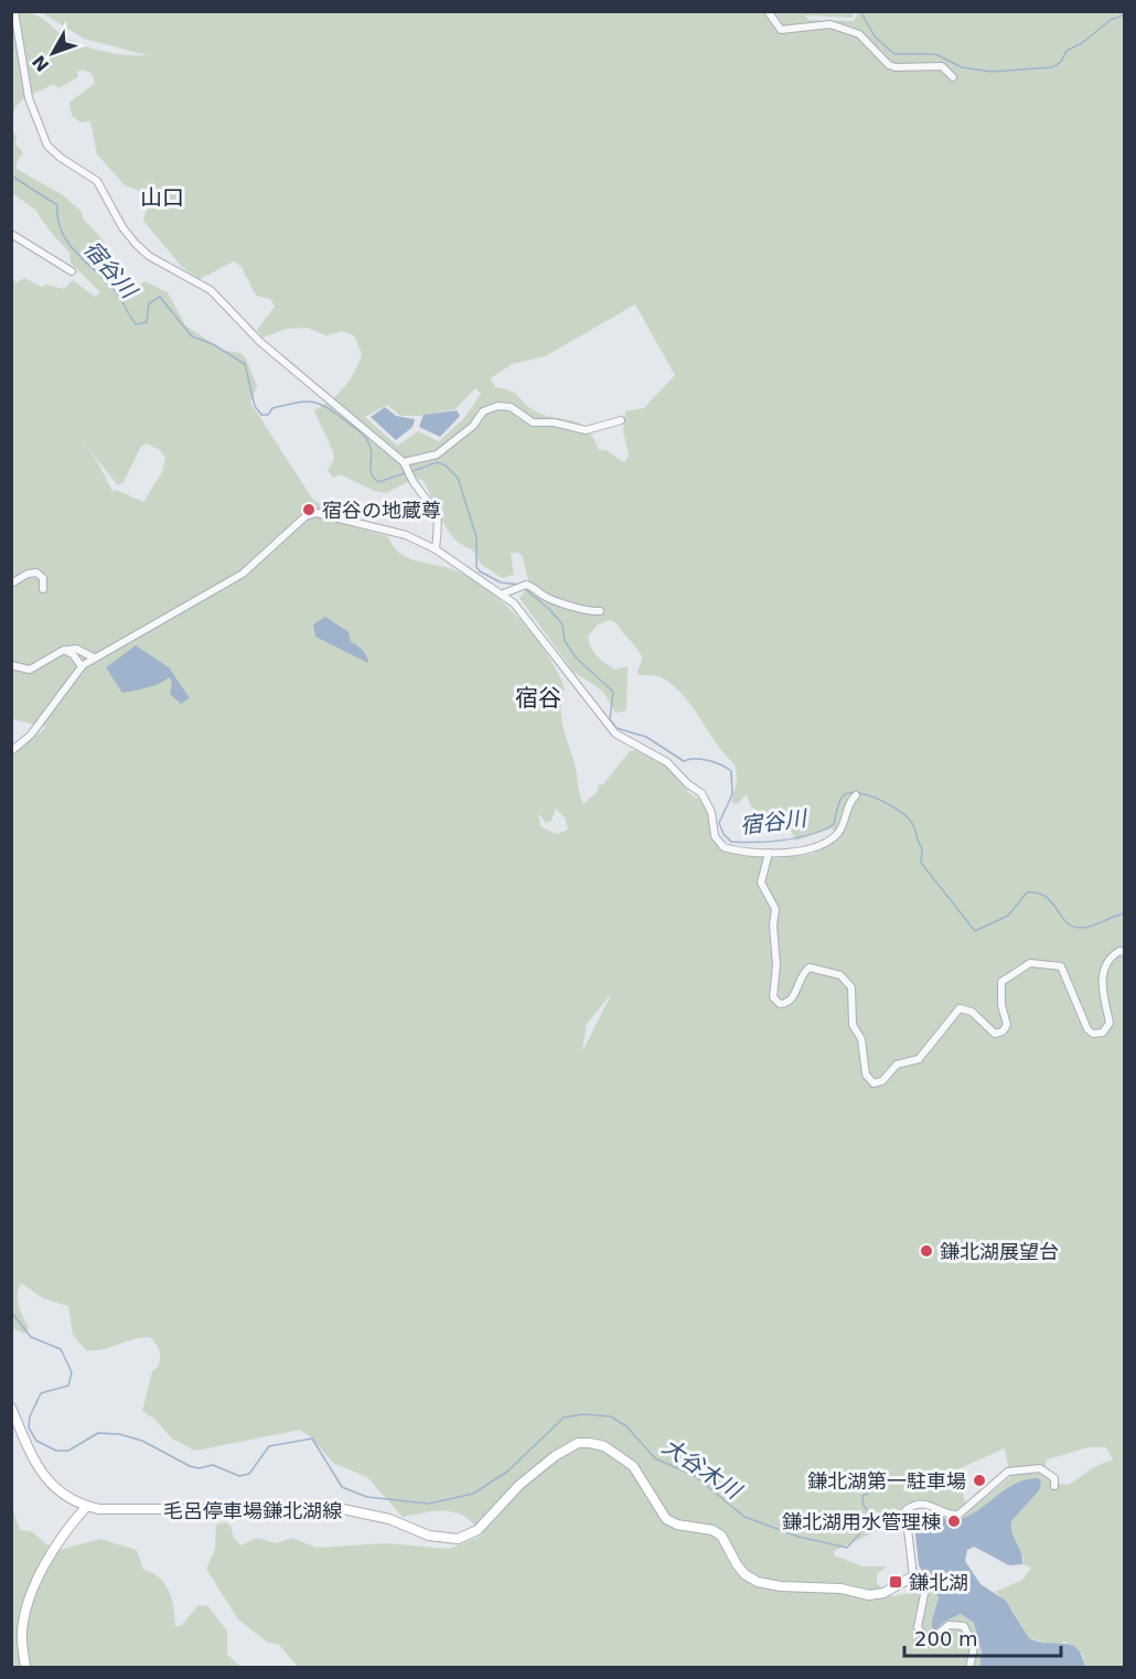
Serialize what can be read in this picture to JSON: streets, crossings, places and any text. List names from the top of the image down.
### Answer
{
  "streets": {
    "main road": ["毛呂停車場鎌北湖線"]
  },
  "districts": ["山口", "宿谷"],
  "water": ["宿谷川", "大谷木川"],
  "places": {
    "other": [
      "宿谷の地蔵尊",
      "鎌北湖展望台",
      "鎌北湖第一駐車場",
      "鎌北湖用水管理棟"
    ],
    "transit": ["鎌北湖"]
  },
  "scale_bar": "200 m",
  "north": "bottom left"
}
